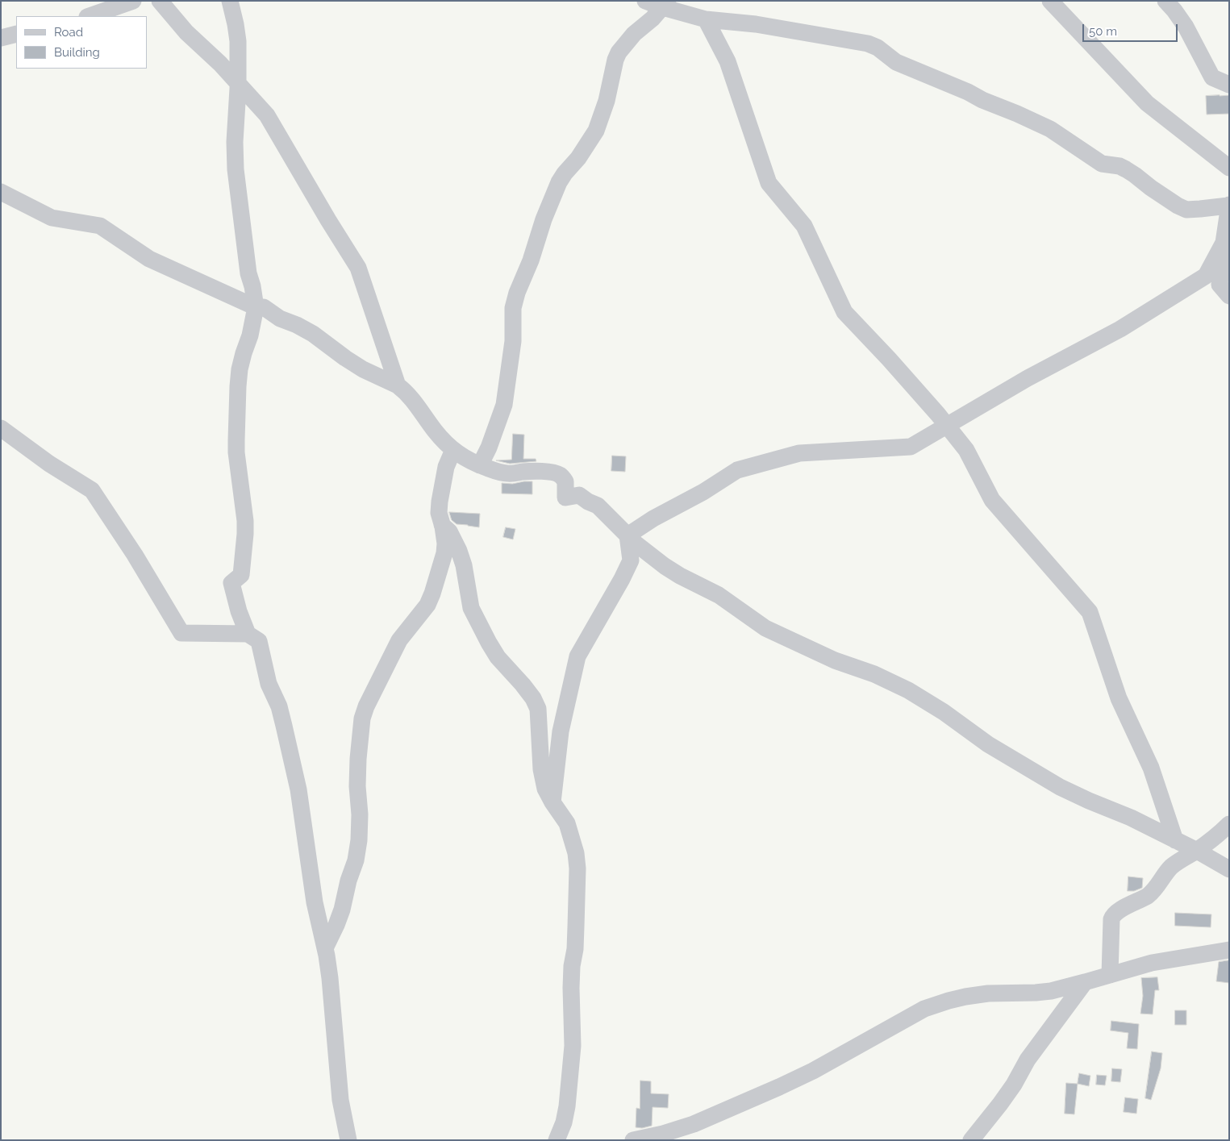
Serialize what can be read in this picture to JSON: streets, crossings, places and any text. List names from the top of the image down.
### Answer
{
  "legend": ["Road", "Building"],
  "scale_bar": "50 m"
}
